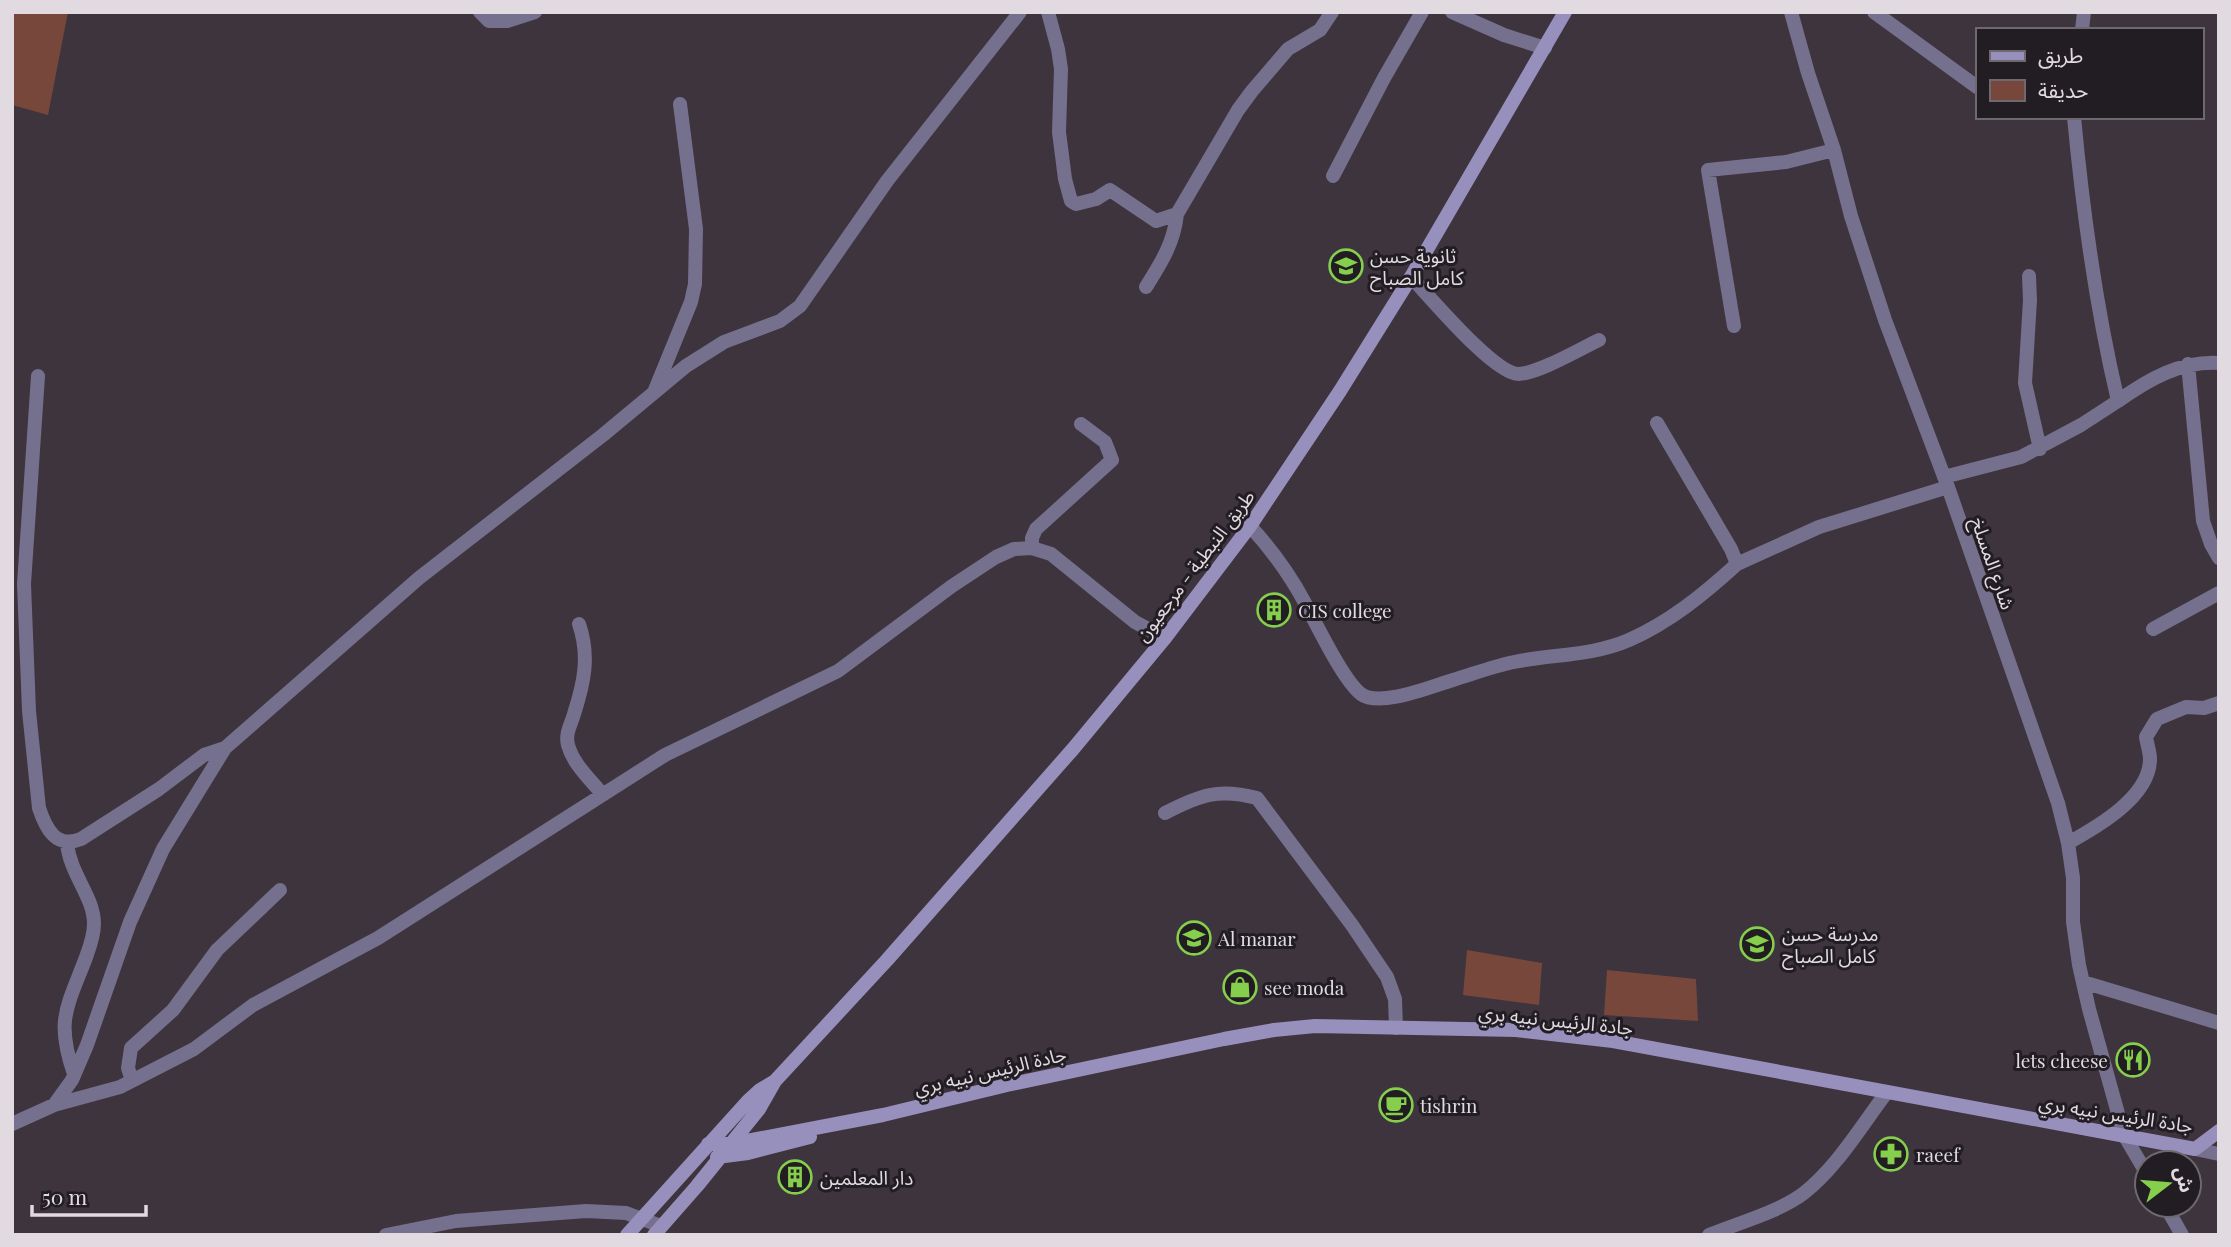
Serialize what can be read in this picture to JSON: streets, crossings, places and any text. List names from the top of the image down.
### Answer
{
  "streets": {
    "main road": ["طريق النبطية - مرجعيون", "جادة الرئيس نبيه بري"],
    "street": ["شارع المسلخ"]
  },
  "crossings": [
    ["شارع المسلخ", "جادة الرئيس نبيه بري"],
    ["طريق النبطية - مرجعيون", "جادة الرئيس نبيه بري"]
  ],
  "places": {
    "school or university": ["ثانوية حسن كامل الصباح", "Al manar", "مدرسة حسن كامل الصباح"],
    "building": ["CIS college", "دار المعلمين"],
    "shop": ["see moda"],
    "restaurant": ["lets cheese"],
    "cafe": ["tishrin"],
    "pharmacy": ["raeef"]
  },
  "legend": ["طريق", "حديقة"],
  "scale_bar": "50 m",
  "north": "right"
}
